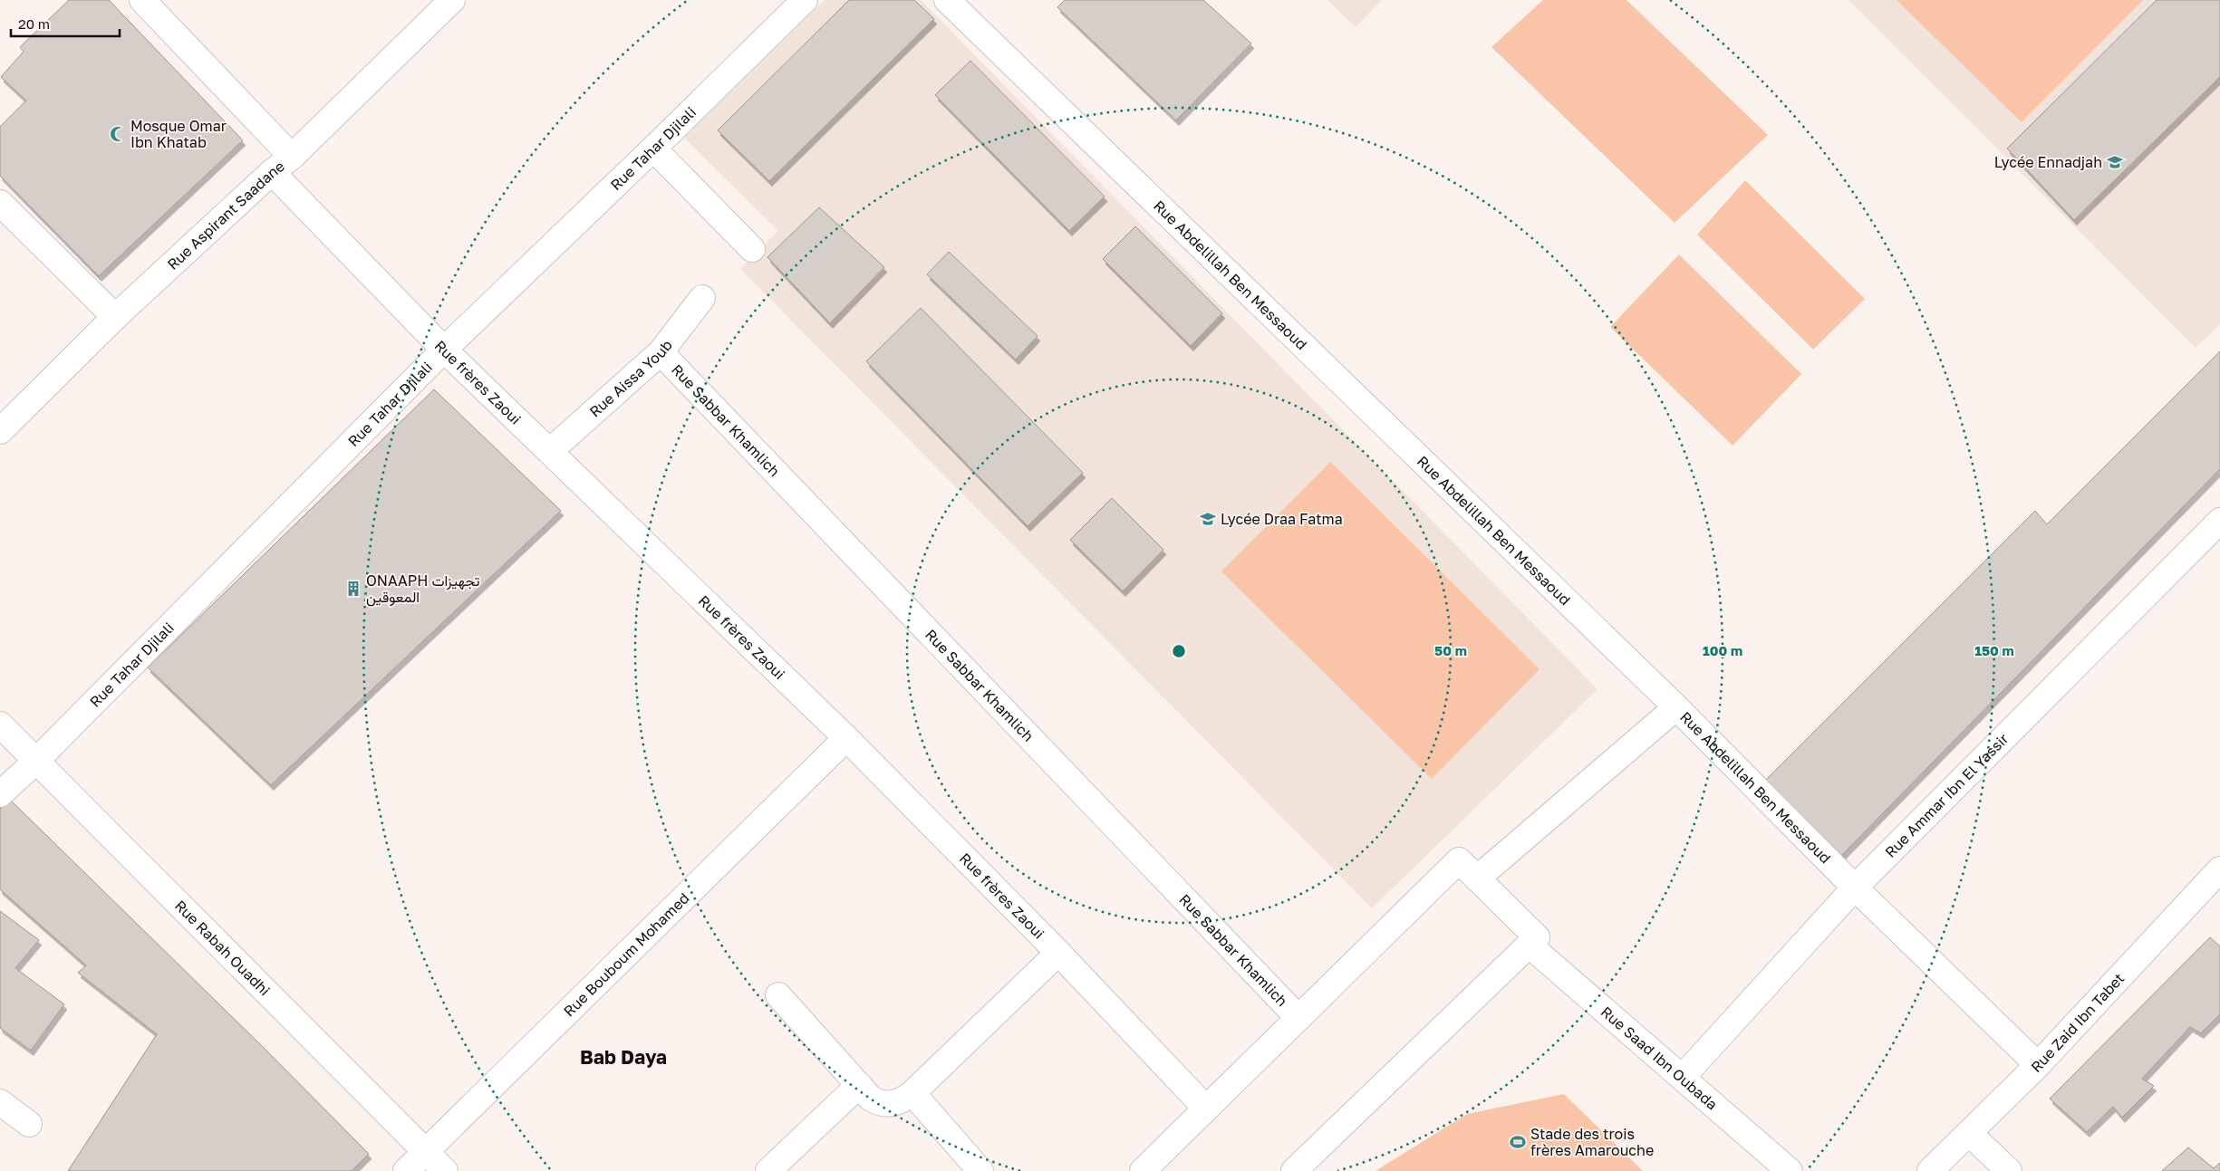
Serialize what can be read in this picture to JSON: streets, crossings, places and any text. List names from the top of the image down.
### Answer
{
  "streets": {
    "street": [
      "Rue Tahar Djilali",
      "Rue Aspirant Saadane",
      "Rue Abdelillah Ben Messaoud",
      "Rue Aissa Youb",
      "Rue frères Zaoui",
      "Rue Sabbar Khamlich",
      "Rue Ammar Ibn El Yassir",
      "Rue Rabah Ouadhi",
      "Rue Bouboum Mohamed",
      "Rue Zaid Ibn Tabet",
      "Rue Saad Ibn Oubada"
    ]
  },
  "crossings": [
    ["Rue Tahar Djilali", "Rue frères Zaoui"],
    ["Rue Tahar Djilali", "Rue Rabah Ouadhi"],
    ["Rue Aspirant Saadane", "Rue frères Zaoui"],
    ["Rue Abdelillah Ben Messaoud", "Rue Ammar Ibn El Yassir"],
    ["Rue Abdelillah Ben Messaoud", "Rue Zaid Ibn Tabet"],
    ["Rue Aissa Youb", "Rue frères Zaoui"],
    ["Rue Aissa Youb", "Rue Sabbar Khamlich"],
    ["Rue frères Zaoui", "Rue Bouboum Mohamed"],
    ["Rue Ammar Ibn El Yassir", "Rue Saad Ibn Oubada"],
    ["Rue Rabah Ouadhi", "Rue Bouboum Mohamed"]
  ],
  "districts": ["Bab Daya"],
  "places": {
    "mosque": ["Mosque Omar Ibn Khatab"],
    "school or university": ["Lycée Ennadjah", "Lycée Draa Fatma"],
    "building": ["ONAAPH تجهيزات المعوقين"],
    "sports": ["Stade des trois frères Amarouche"]
  },
  "scale_bar": "20 m",
  "rings": ["50 m", "100 m", "150 m"]
}
